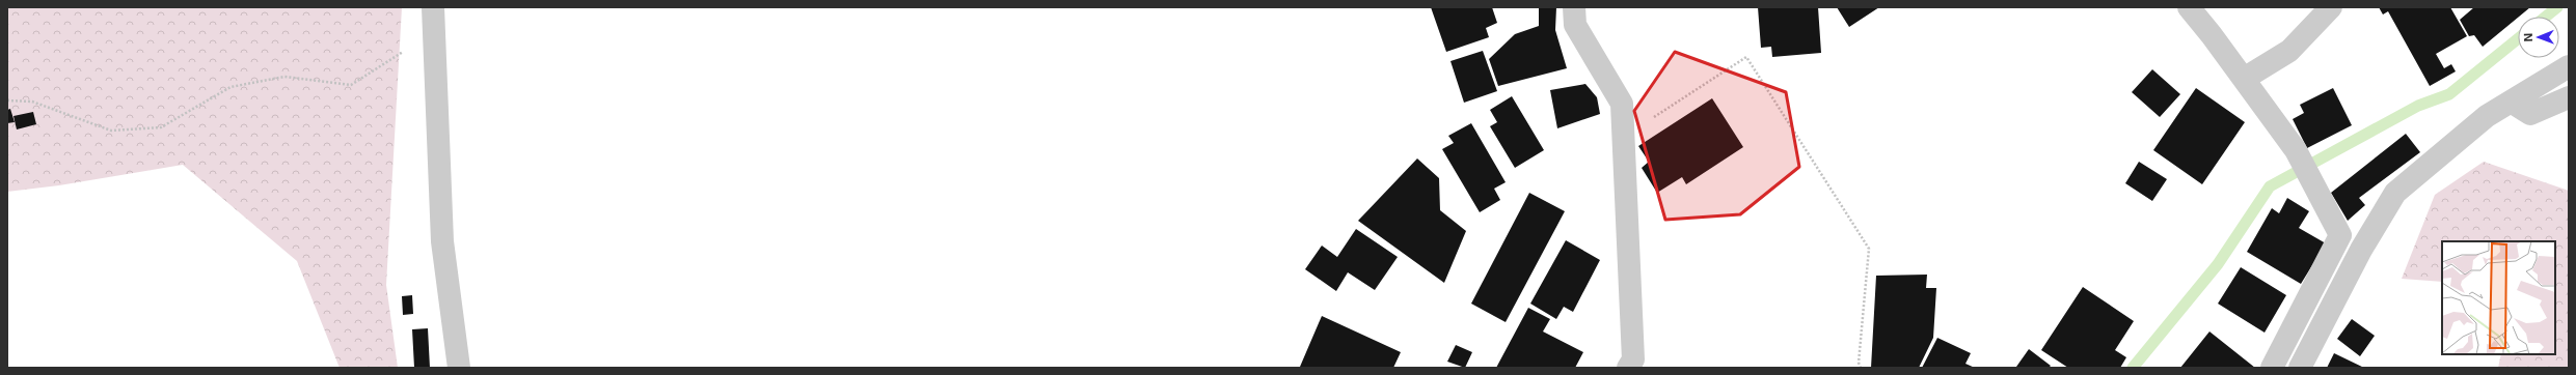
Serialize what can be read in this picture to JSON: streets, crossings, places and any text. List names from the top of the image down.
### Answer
{
  "north": "left"
}
